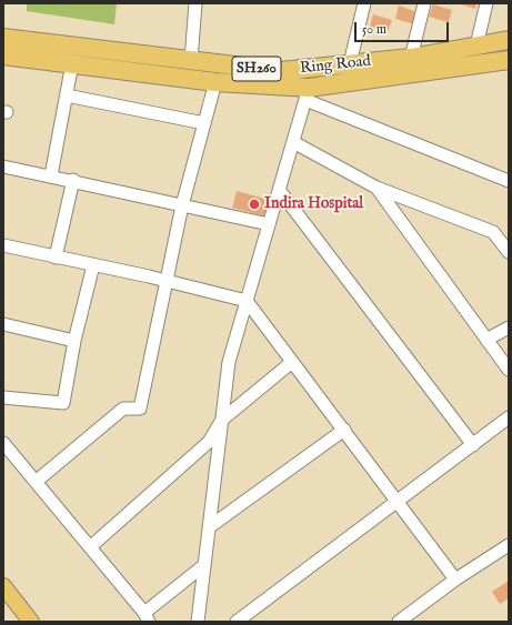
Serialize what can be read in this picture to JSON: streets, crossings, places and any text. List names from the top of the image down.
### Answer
{
  "streets": {
    "highway": ["Ring Road", "SH260"]
  },
  "places": ["Indira Hospital"],
  "scale_bar": "50 m"
}
